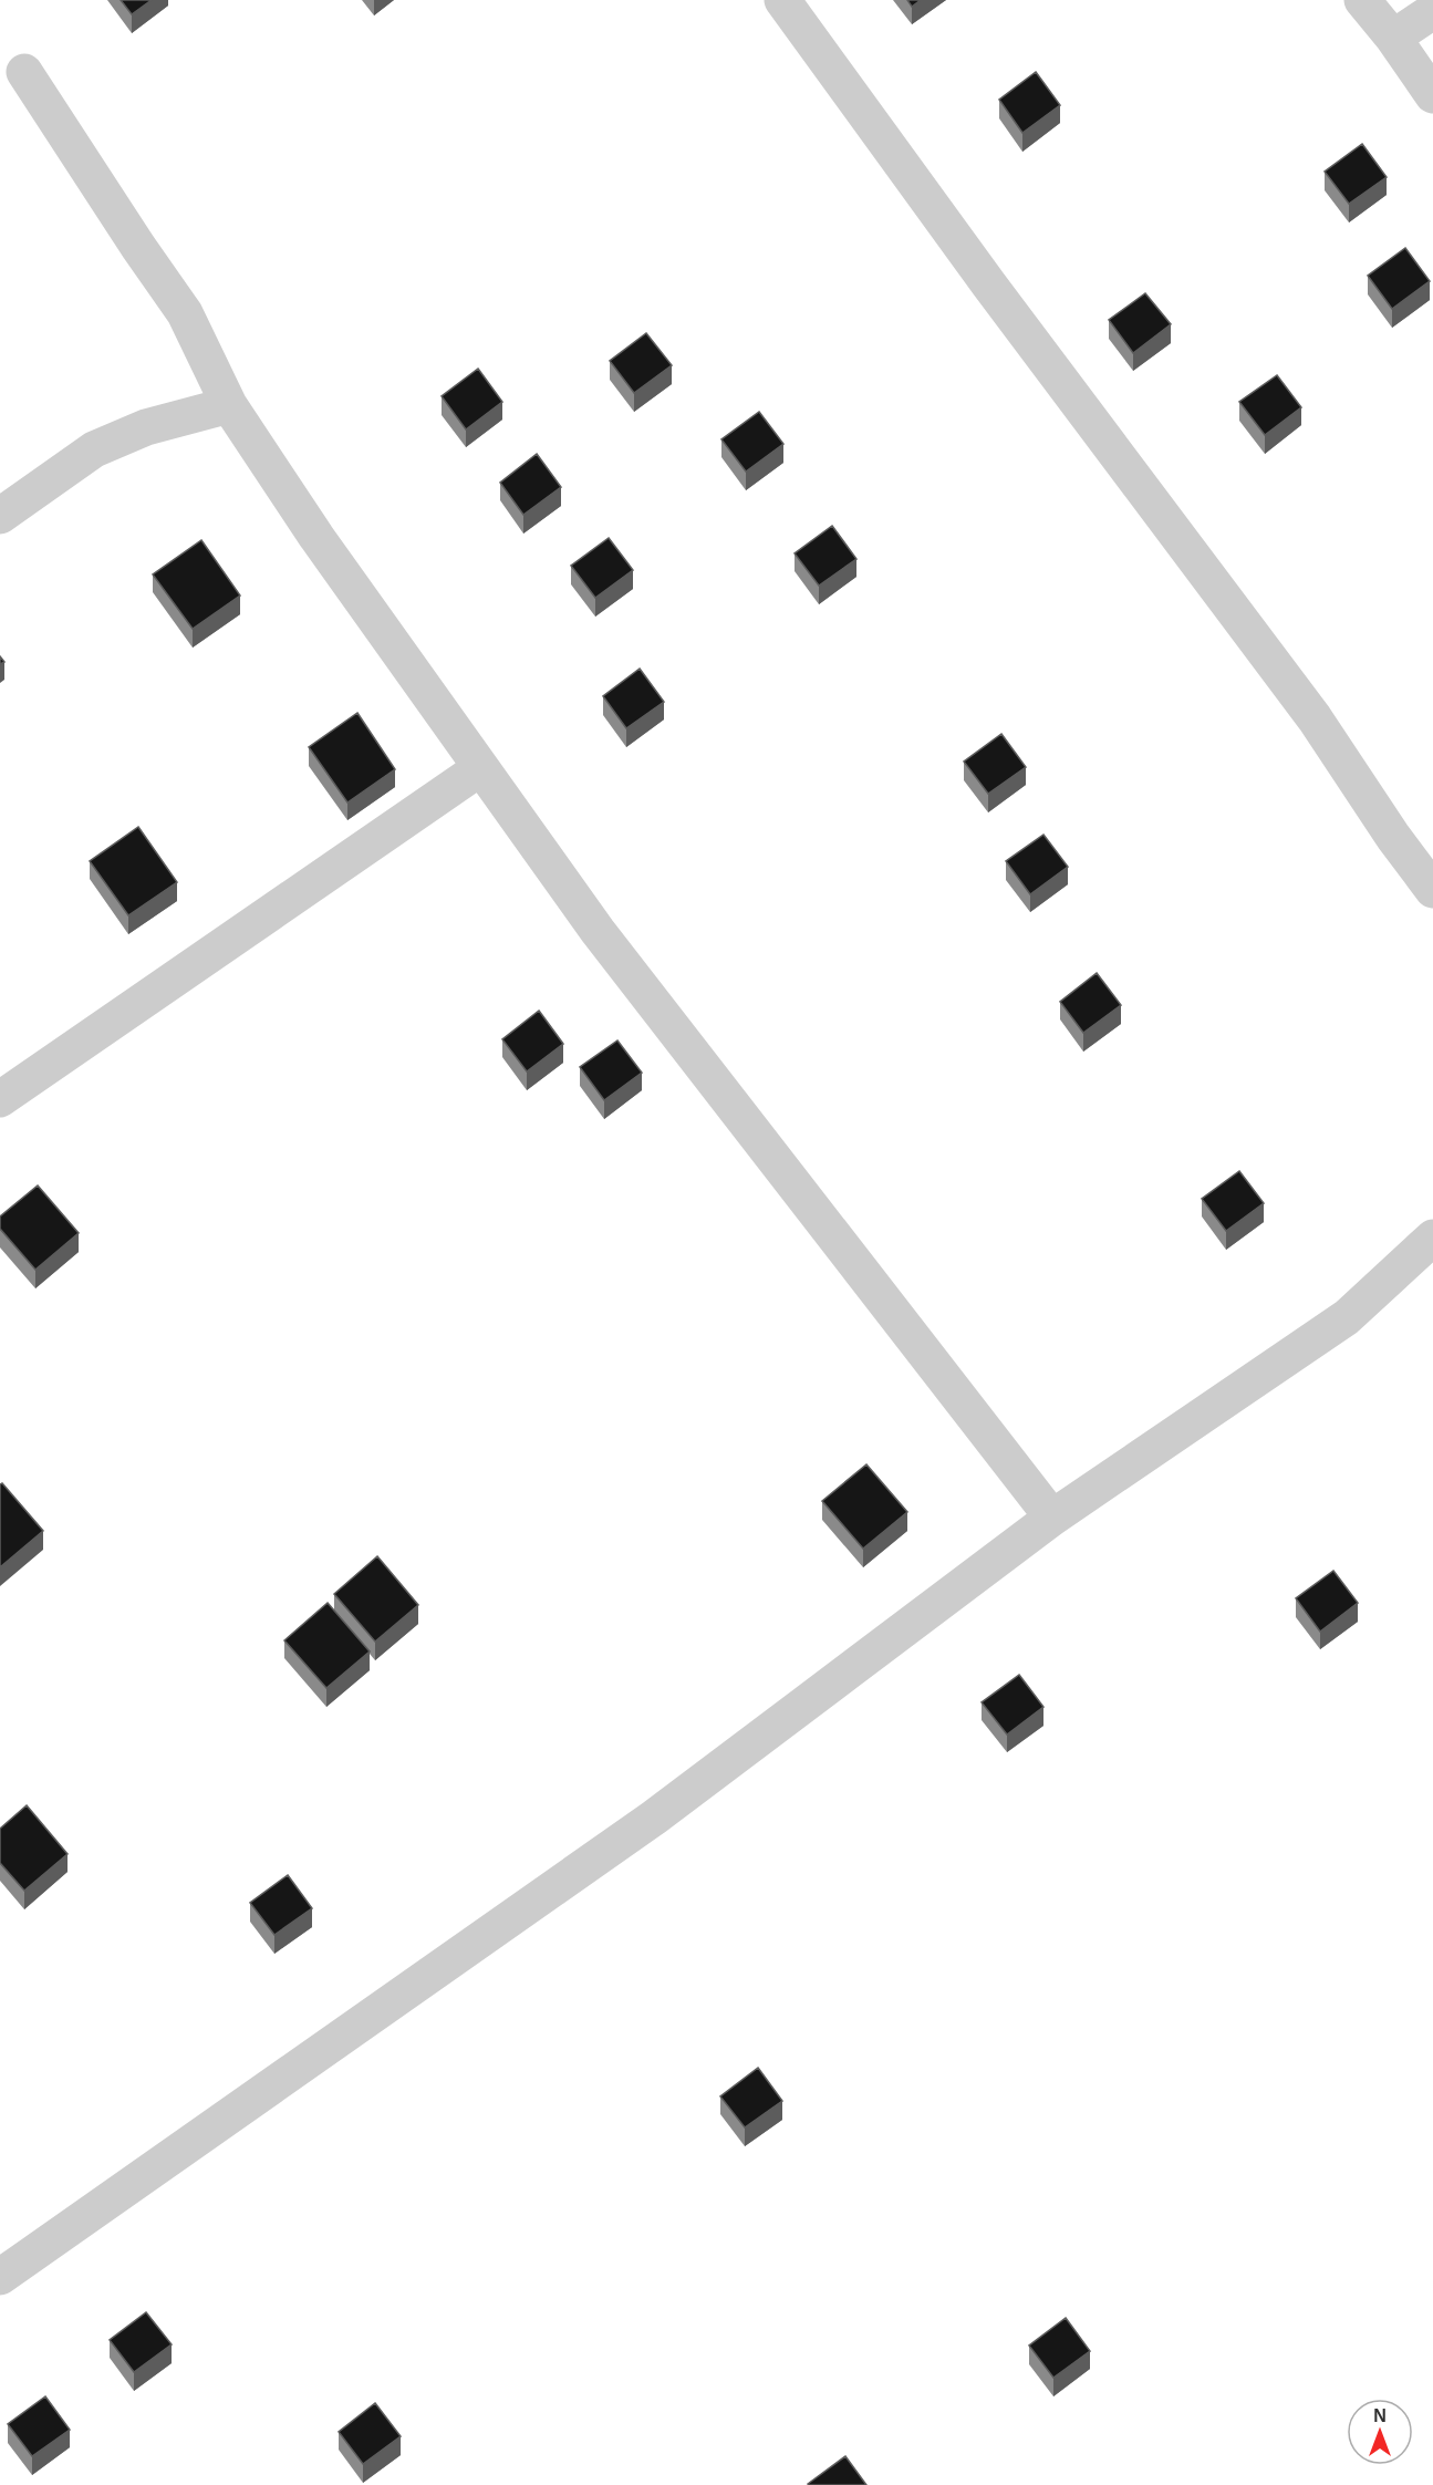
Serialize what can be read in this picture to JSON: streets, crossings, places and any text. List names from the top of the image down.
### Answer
{
  "north": "top"
}
